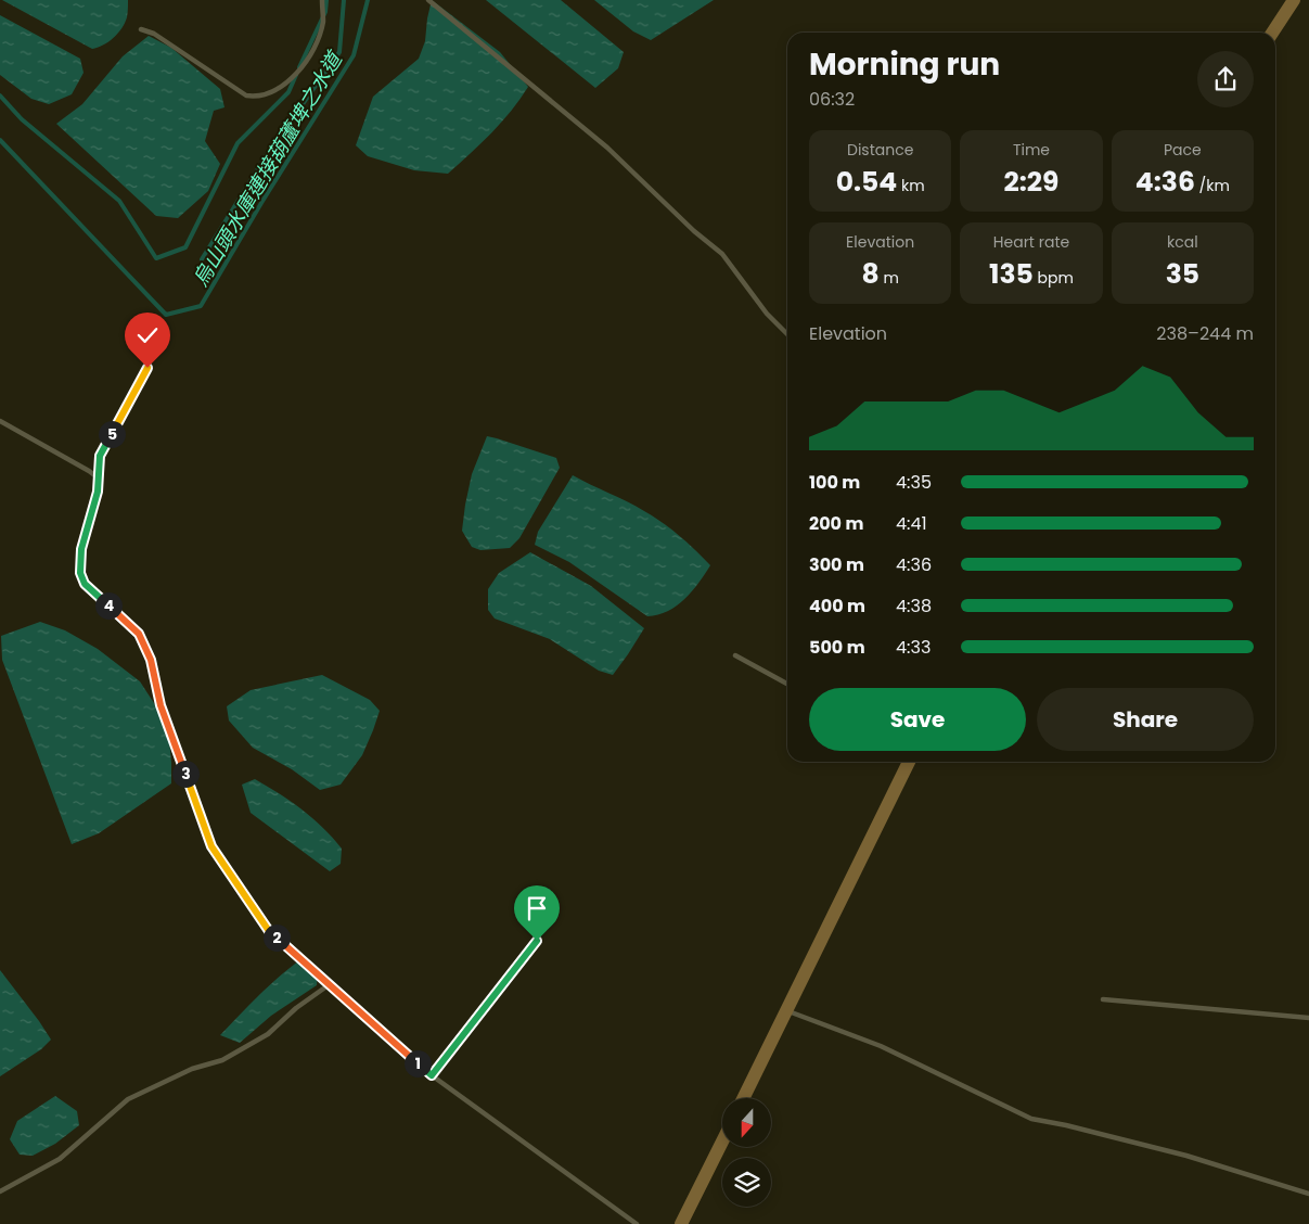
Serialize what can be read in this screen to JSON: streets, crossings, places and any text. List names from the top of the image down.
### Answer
{
  "water": ["烏山頭水庫連接葫蘆埤之水道"],
  "north": "bottom",
  "page": {
    "heading": ["Morning run", "06:32"],
    "stats": [
      ["Distance", "0.54 km"],
      ["Time", "2:29"],
      ["Pace", "4:36 /km"],
      ["Elevation", "8 m"],
      ["Heart rate", "135 bpm"],
      ["kcal", "35"]
    ],
    "chart": ["Elevation", "238–244 m"],
    "pins": [
      "5",
      "4",
      "3",
      "2",
      "1"
    ],
    "list": [
      {
        "name": "100 m",
        "note": "4:35"
      },
      {
        "name": "200 m",
        "note": "4:41"
      },
      {
        "name": "300 m",
        "note": "4:36"
      },
      {
        "name": "400 m",
        "note": "4:38"
      },
      {
        "name": "500 m",
        "note": "4:33"
      }
    ],
    "buttons": ["Save", "Share"]
  }
}
